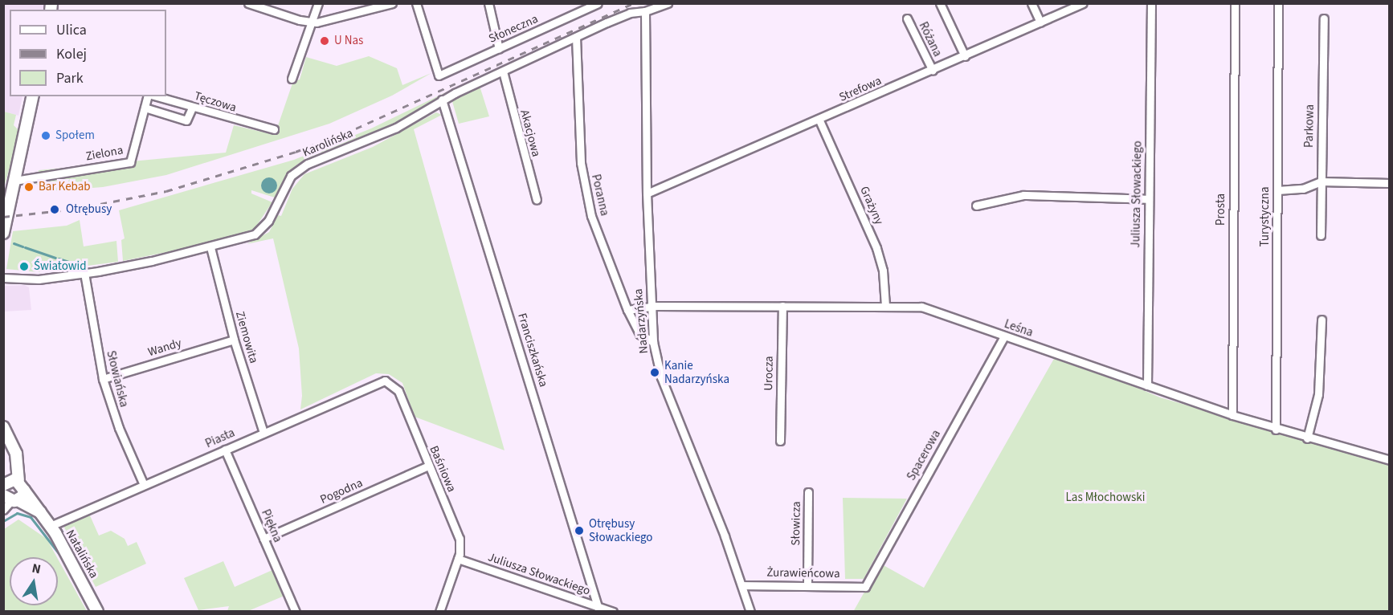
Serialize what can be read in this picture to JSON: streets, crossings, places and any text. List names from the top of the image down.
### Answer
{
  "streets": {
    "main road": ["Natalińska"],
    "street": [
      "Słoneczna",
      "Różana",
      "Strefowa",
      "Tęczowa",
      "Parkowa",
      "Akacjowa",
      "Karolińska",
      "Zielona",
      "Juliusza Słowackiego",
      "Poranna",
      "Grażyny",
      "Prosta",
      "Turystyczna",
      "Nadarzyńska",
      "Leśna",
      "Ziemowita",
      "Wandy",
      "Franciszkańska",
      "Urocza",
      "Słowiańska",
      "Piasta",
      "Spacerowa",
      "Baśniowa",
      "Pogodna",
      "Słowicza",
      "Piękna",
      "Żurawieńcowa"
    ]
  },
  "crossings": [
    ["Różana", "Strefowa"],
    ["Strefowa", "Grażyny"],
    ["Strefowa", "Nadarzyńska"],
    ["Akacjowa", "Karolińska"],
    ["Karolińska", "Poranna"],
    ["Karolińska", "Nadarzyńska"],
    ["Karolińska", "Ziemowita"],
    ["Karolińska", "Franciszkańska"],
    ["Karolińska", "Słowiańska"],
    ["Juliusza Słowackiego", "Leśna"],
    ["Juliusza Słowackiego", "Franciszkańska"],
    ["Juliusza Słowackiego", "Baśniowa"],
    ["Poranna", "Nadarzyńska"],
    ["Poranna", "Leśna"],
    ["Grażyny", "Leśna"],
    ["Prosta", "Leśna"],
    ["Turystyczna", "Leśna"],
    ["Nadarzyńska", "Leśna"],
    ["Nadarzyńska", "Żurawieńcowa"],
    ["Leśna", "Urocza"],
    ["Leśna", "Spacerowa"],
    ["Ziemowita", "Wandy"],
    ["Ziemowita", "Piasta"],
    ["Wandy", "Słowiańska"],
    ["Słowiańska", "Piasta"],
    ["Piasta", "Baśniowa"],
    ["Piasta", "Piękna"],
    ["Piasta", "Natalińska"],
    ["Spacerowa", "Żurawieńcowa"],
    ["Baśniowa", "Pogodna"],
    ["Pogodna", "Piękna"],
    ["Słowicza", "Żurawieńcowa"]
  ],
  "parks": ["Las Młochowski"],
  "places": [
    "U Nas",
    "Społem",
    "Bar Kebab",
    "Otrębusy",
    "Światowid",
    "Kanie Nadarzyńska",
    "Otrębusy Słowackiego"
  ],
  "legend": ["Ulica", "Kolej", "Park"],
  "north": "top"
}
